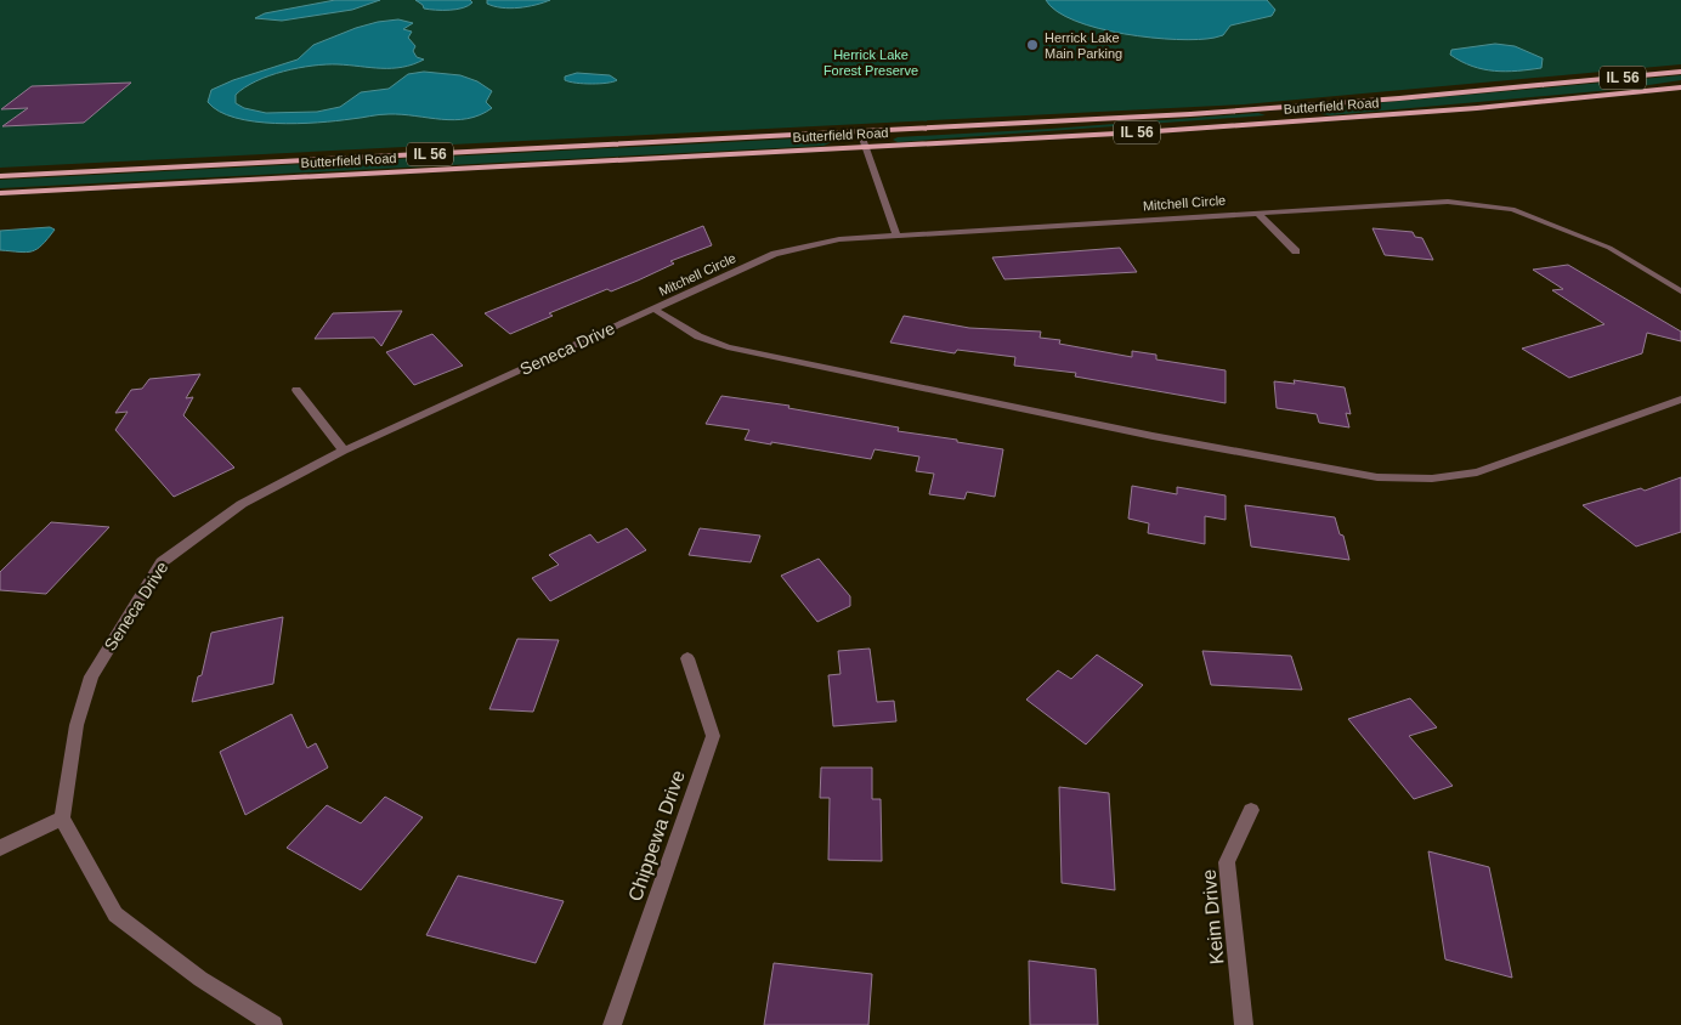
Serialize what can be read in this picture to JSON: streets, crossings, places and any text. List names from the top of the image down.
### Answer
{
  "streets": {
    "main road": ["IL 56", "Butterfield Road"],
    "street": [
      "Mitchell Circle",
      "Seneca Drive",
      "Chippewa Drive",
      "Keim Drive"
    ]
  },
  "crossings": [
    ["Mitchell Circle", "Seneca Drive"]
  ],
  "parks": ["Herrick Lake Forest Preserve"],
  "places": ["Herrick Lake Main Parking"]
}
